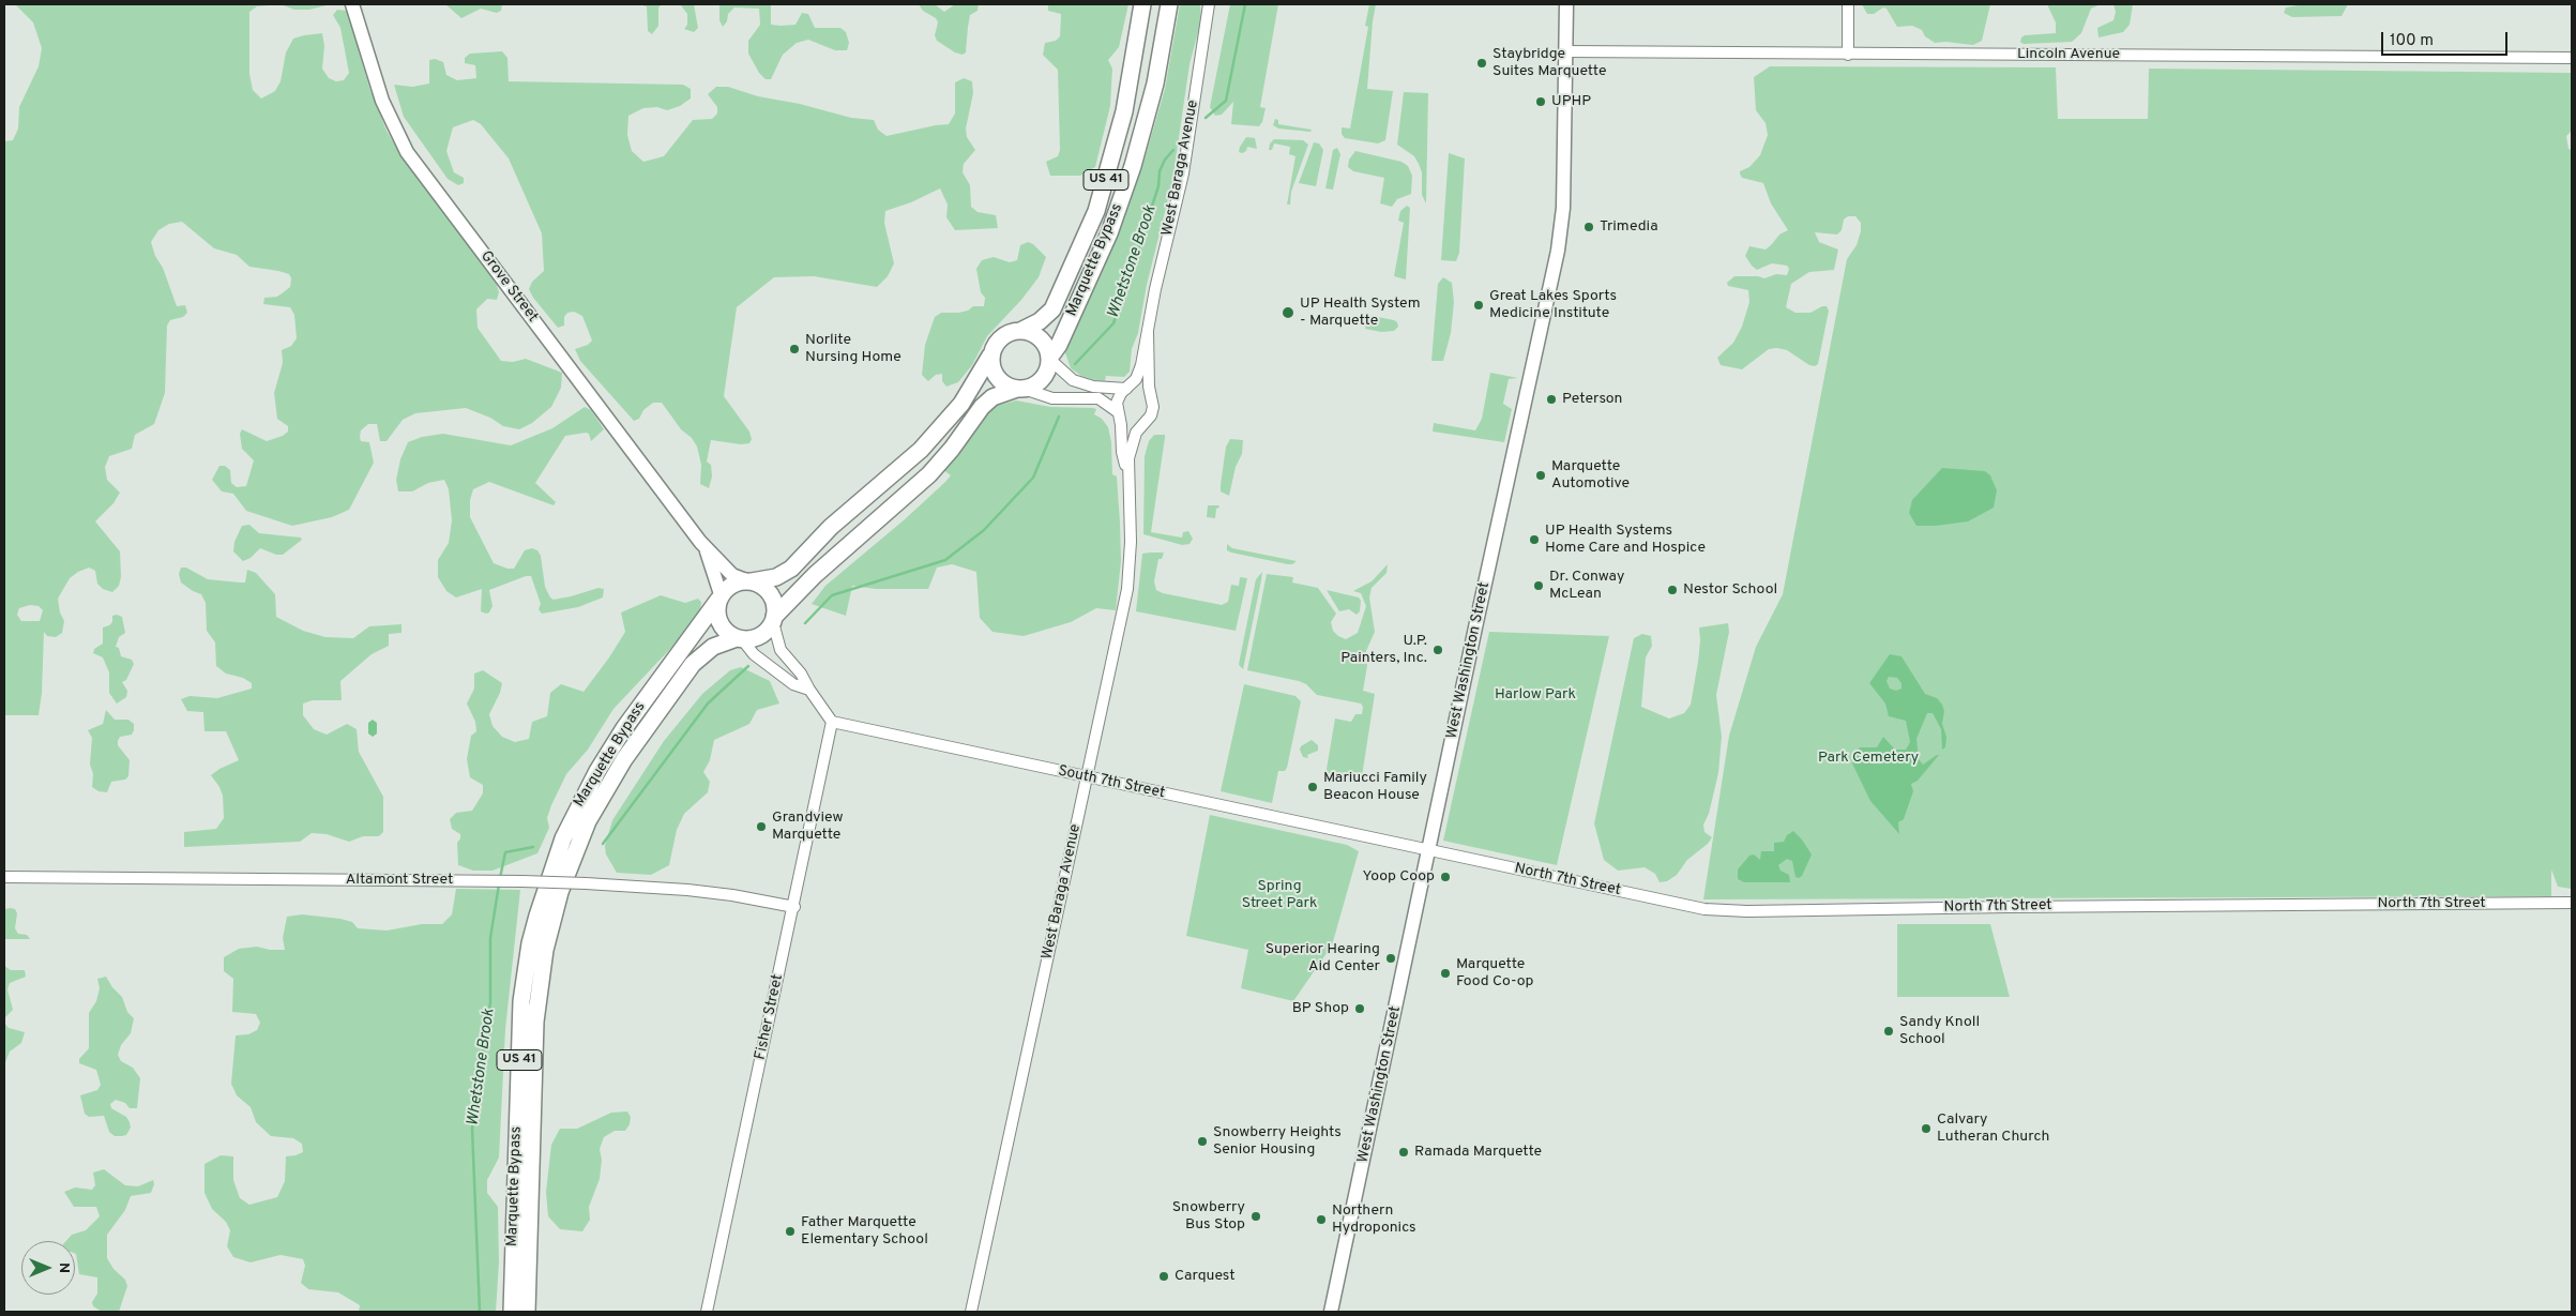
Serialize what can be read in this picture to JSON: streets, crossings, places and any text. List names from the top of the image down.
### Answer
{
  "streets": {
    "highway": ["US 41", "Marquette Bypass"],
    "main road": ["Grove Street", "West Washington Street"],
    "street": [
      "Lincoln Avenue",
      "West Baraga Avenue",
      "South 7th Street",
      "Altamont Street",
      "North 7th Street",
      "Fisher Street"
    ]
  },
  "crossings": [
    ["Lincoln Avenue", "West Washington Street"],
    ["West Baraga Avenue", "South 7th Street"],
    ["US 41", "Marquette Bypass"],
    ["US 41", "Grove Street"],
    ["Marquette Bypass", "Grove Street"],
    ["West Washington Street", "South 7th Street"],
    ["West Washington Street", "North 7th Street"],
    ["South 7th Street", "North 7th Street"],
    ["South 7th Street", "Fisher Street"],
    ["Altamont Street", "Fisher Street"]
  ],
  "water": ["Whetstone Brook"],
  "parks": ["Harlow Park", "Park Cemetery", "Spring Street Park"],
  "places": [
    "Staybridge Suites Marquette",
    "UPHP",
    "Trimedia",
    "Great Lakes Sports Medicine Institute",
    "UP Health System - Marquette",
    "Norlite Nursing Home",
    "Peterson",
    "Marquette Automotive",
    "UP Health Systems Home Care and Hospice",
    "Dr. Conway McLean",
    "Nestor School",
    "U.P. Painters, Inc.",
    "Mariucci Family Beacon House",
    "Grandview Marquette",
    "Yoop Coop",
    "Superior Hearing Aid Center",
    "Marquette Food Co-op",
    "BP Shop",
    "Sandy Knoll School",
    "Calvary Lutheran Church",
    "Snowberry Heights Senior Housing",
    "Ramada Marquette",
    "Snowberry Bus Stop",
    "Northern Hydroponics",
    "Father Marquette Elementary School",
    "Carquest"
  ],
  "scale_bar": "100 m",
  "north": "right"
}
